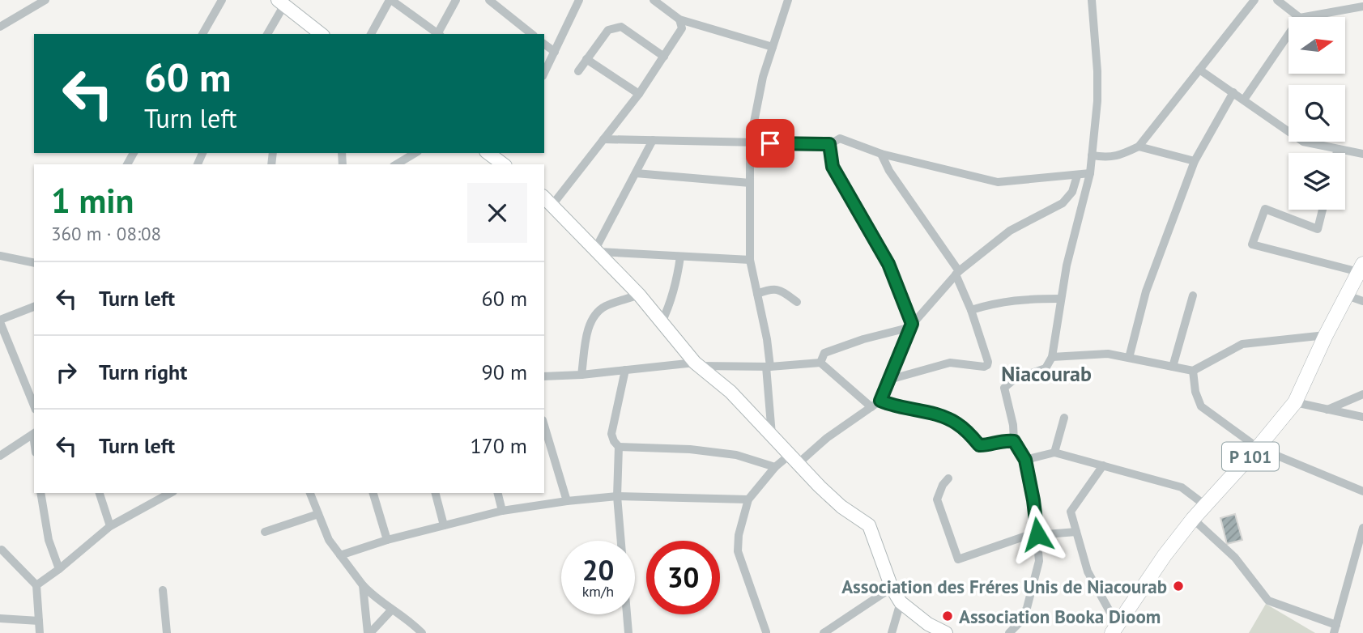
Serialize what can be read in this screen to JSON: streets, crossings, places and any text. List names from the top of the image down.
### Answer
{
  "streets": {
    "main road": ["P 101"]
  },
  "districts": ["Niacourab"],
  "places": ["Association des Fréres Unis de Niacourab", "Association Booka Dioom"],
  "north": "right",
  "page": {
    "turn": ["60 m", "Turn left"],
    "heading": ["1 min", "360 m · 08:08"],
    "list": [
      {
        "name": "Turn left",
        "value": "60 m"
      },
      {
        "name": "Turn right",
        "value": "90 m"
      },
      {
        "name": "Turn left",
        "value": "170 m"
      }
    ],
    "speed": "20 km/h",
    "limit": "30"
  }
}
